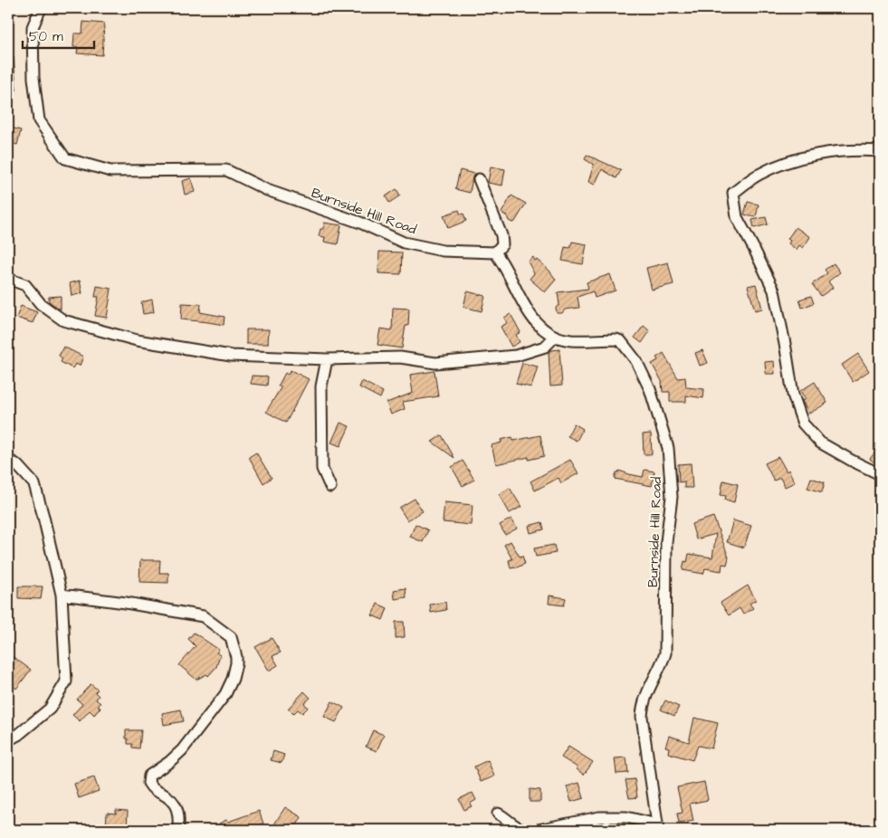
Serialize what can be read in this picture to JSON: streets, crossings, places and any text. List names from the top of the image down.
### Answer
{
  "streets": {
    "street": ["Burnside Hill Road"]
  },
  "scale_bar": "50 m"
}
